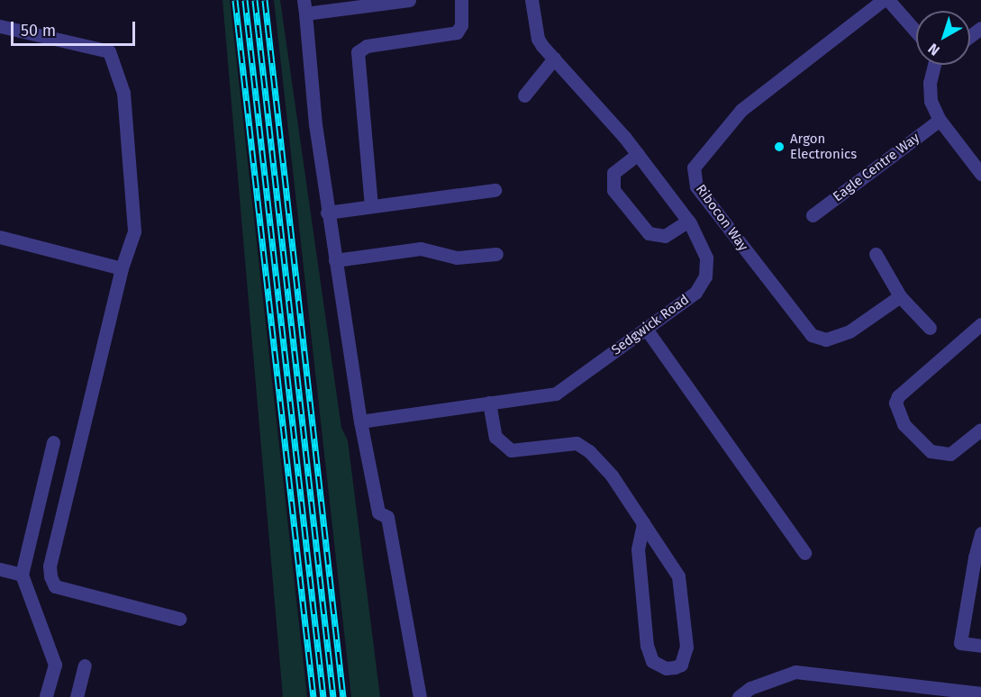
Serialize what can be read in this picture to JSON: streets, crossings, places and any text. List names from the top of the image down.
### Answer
{
  "streets": {
    "street": ["Eagle Centre Way", "Ribocon Way", "Sedgwick Road"]
  },
  "places": ["Argon Electronics"],
  "scale_bar": "50 m",
  "north": "bottom left"
}
